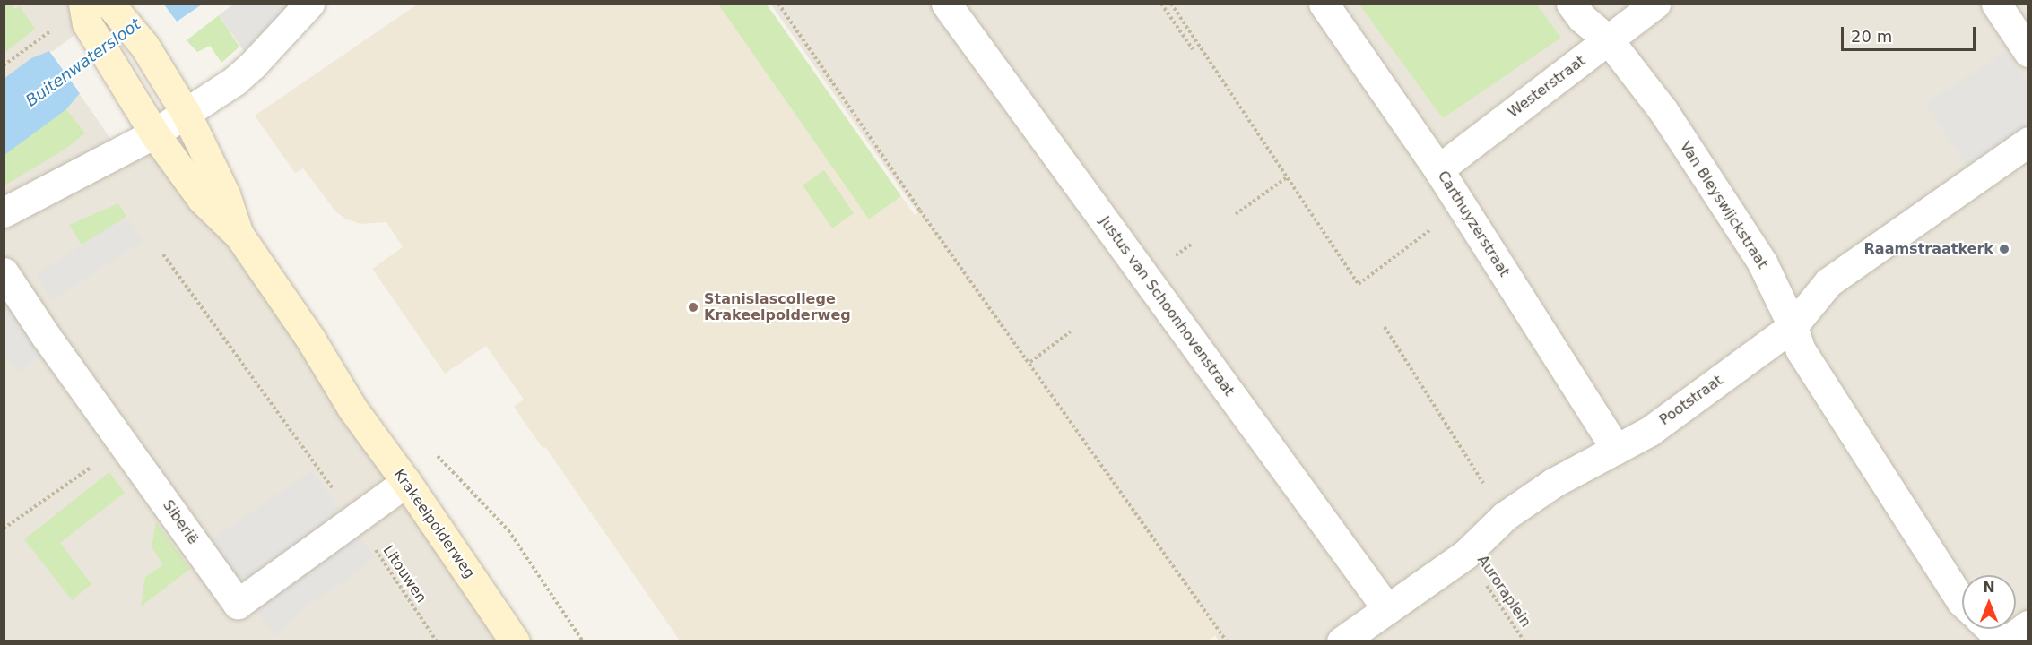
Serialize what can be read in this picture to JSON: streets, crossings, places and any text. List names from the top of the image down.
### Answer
{
  "streets": {
    "street": [
      "Westerstraat",
      "Van Bleyswijckstraat",
      "Carthuyzerstraat",
      "Justus van Schoonhovenstraat",
      "Pootstraat",
      "Siberië",
      "Krakeelpolderweg"
    ],
    "path": ["Litouwen", "Auroraplein"]
  },
  "crossings": [
    ["Westerstraat", "Van Bleyswijckstraat"],
    ["Westerstraat", "Carthuyzerstraat"],
    ["Van Bleyswijckstraat", "Pootstraat"],
    ["Carthuyzerstraat", "Pootstraat"],
    ["Justus van Schoonhovenstraat", "Pootstraat"],
    ["Pootstraat", "Auroraplein"],
    ["Siberië", "Krakeelpolderweg"],
    ["Siberië", "Litouwen"]
  ],
  "water": ["Buitenwatersloot"],
  "places": ["Raamstraatkerk", "Stanislascollege Krakeelpolderweg"],
  "scale_bar": "20 m",
  "north": "top"
}
